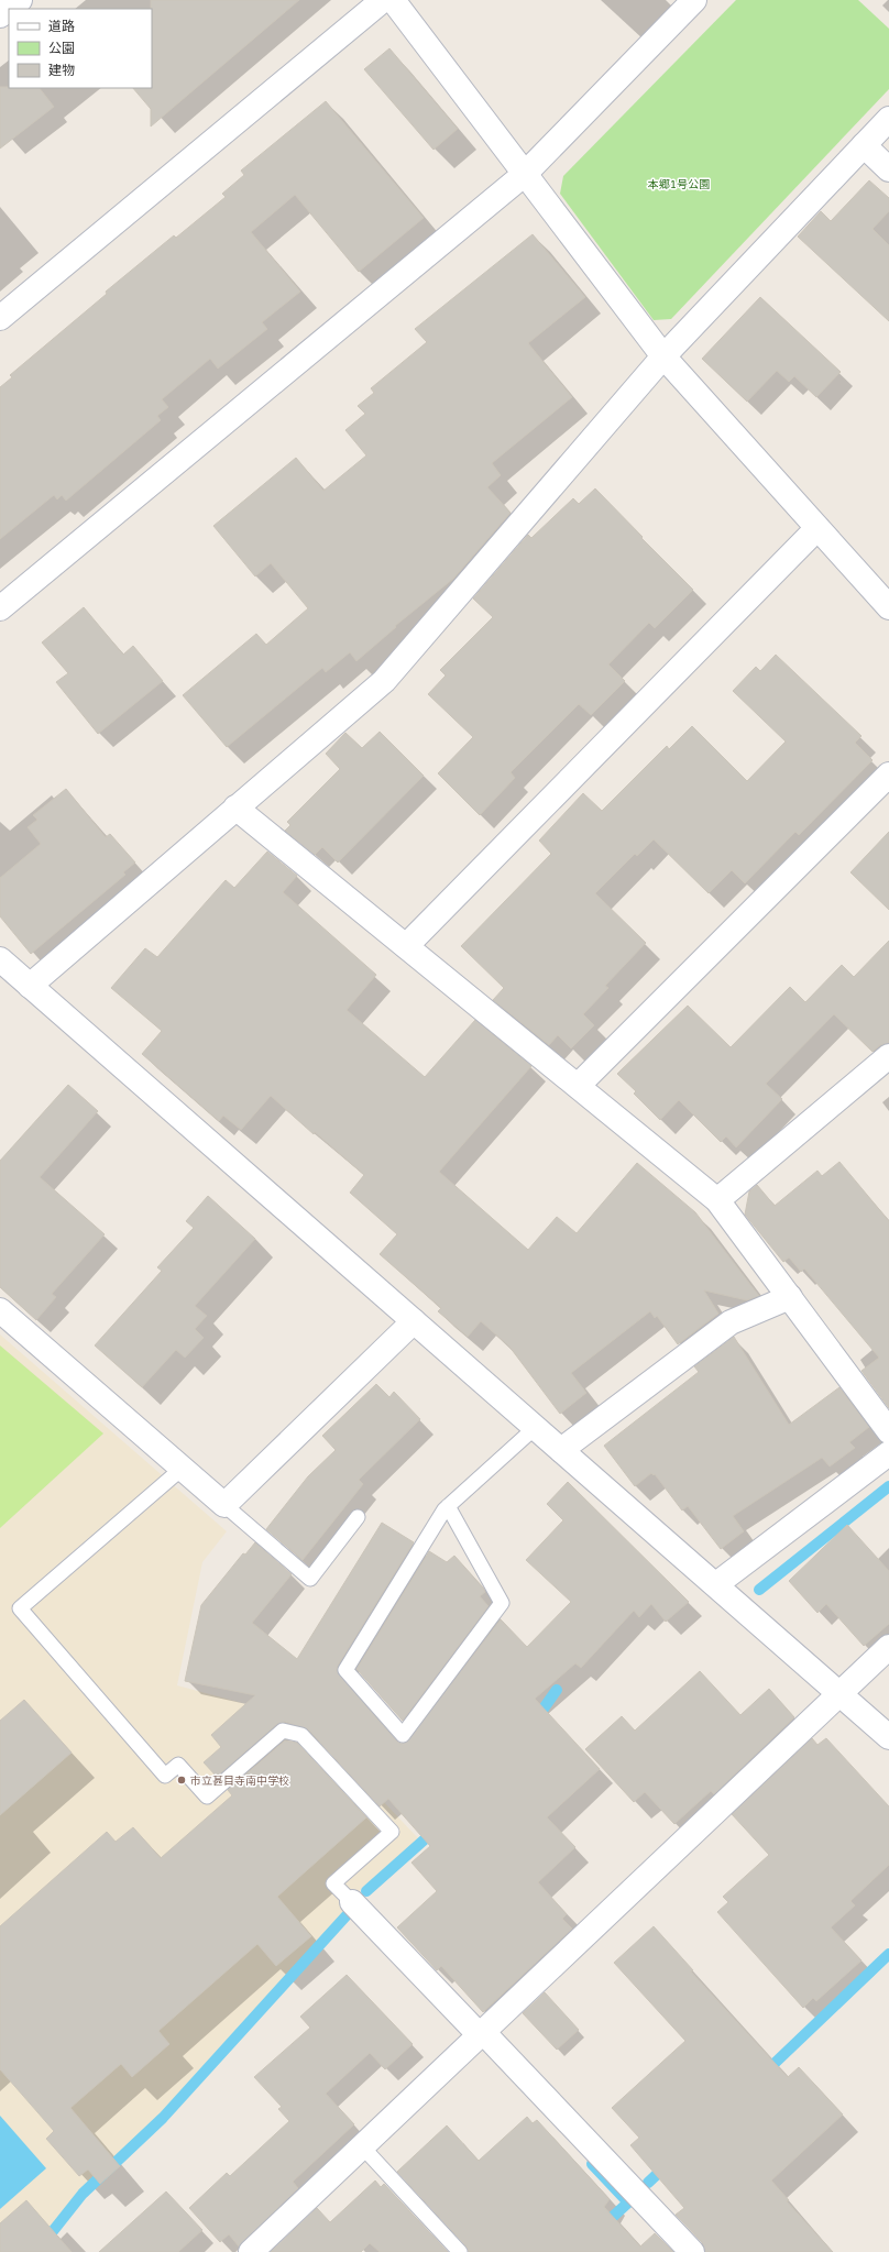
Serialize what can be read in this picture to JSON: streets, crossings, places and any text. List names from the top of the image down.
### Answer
{
  "parks": ["本郷1号公園"],
  "places": ["市立甚目寺南中学校"],
  "legend": ["道路", "公園", "建物"]
}
